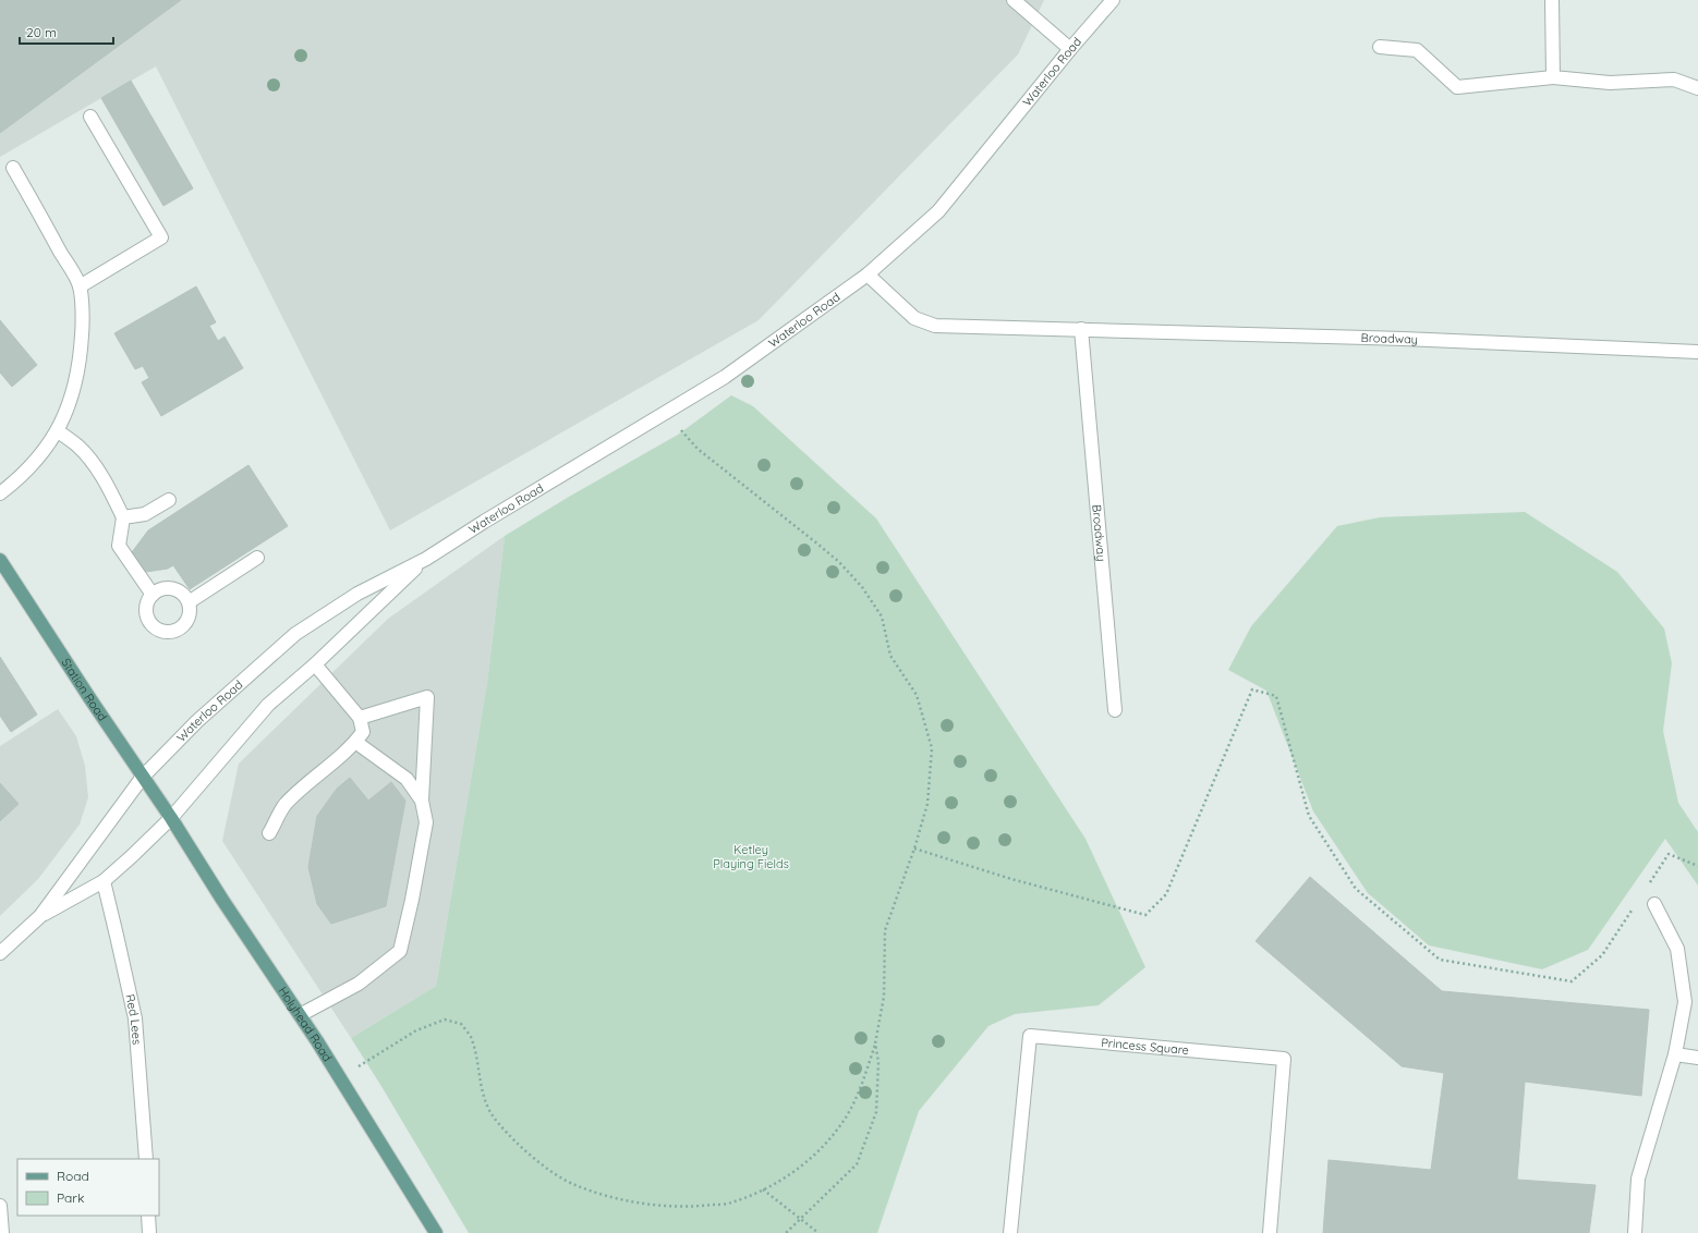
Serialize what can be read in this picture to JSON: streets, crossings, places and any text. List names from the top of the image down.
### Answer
{
  "streets": {
    "main road": ["Station Road", "Holyhead Road"],
    "street": [
      "Waterloo Road",
      "Broadway",
      "Red Lees",
      "Princess Square"
    ]
  },
  "crossings": [
    ["Waterloo Road", "Broadway"],
    ["Waterloo Road", "Station Road"],
    ["Waterloo Road", "Red Lees"],
    ["Waterloo Road", "Holyhead Road"],
    ["Station Road", "Holyhead Road"]
  ],
  "parks": ["Ketley Playing Fields"],
  "legend": ["Road", "Park"],
  "scale_bar": "20 m"
}
